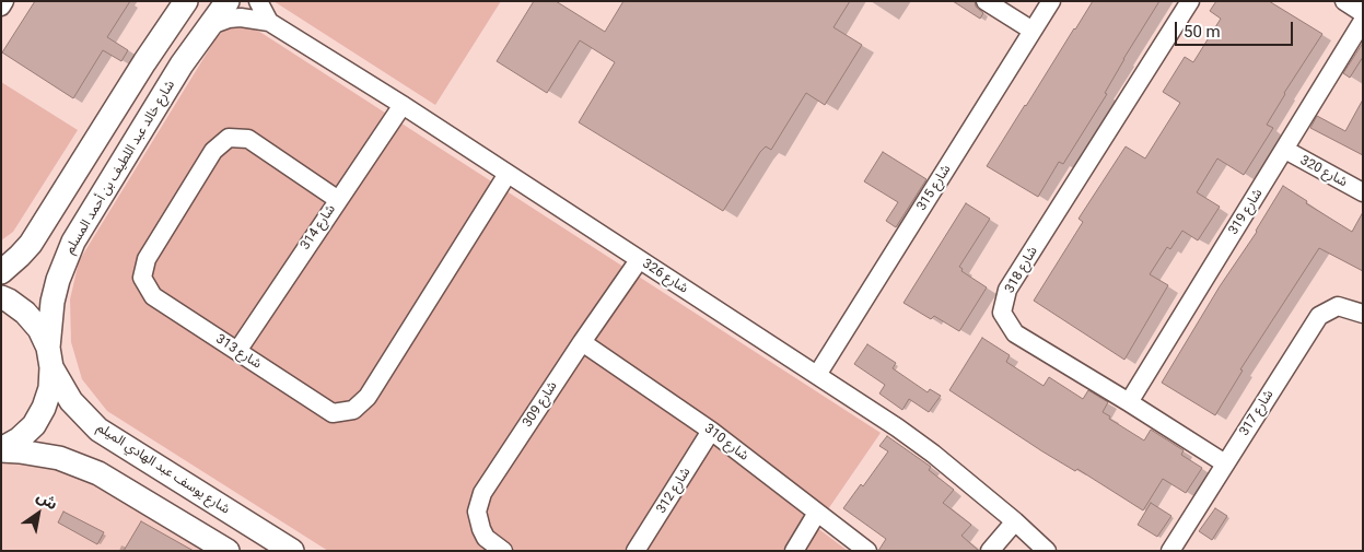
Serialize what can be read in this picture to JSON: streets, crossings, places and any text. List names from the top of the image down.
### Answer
{
  "streets": {
    "street": [
      "شارع خالد عبد اللطيف بن أحمد المسلم",
      "شارع 320",
      "شارع 315",
      "شارع 319",
      "شارع 314",
      "شارع 318",
      "شارع 326",
      "شارع 313",
      "شارع 309",
      "شارع 317",
      "شارع 310",
      "شارع يوسف عبد الهادي الميلم",
      "شارع 312"
    ]
  },
  "crossings": [
    ["شارع خالد عبد اللطيف بن أحمد المسلم", "شارع 326"],
    ["شارع خالد عبد اللطيف بن أحمد المسلم", "شارع يوسف عبد الهادي الميلم"],
    ["شارع 320", "شارع 319"],
    ["شارع 315", "شارع 326"],
    ["شارع 319", "شارع 318"],
    ["شارع 314", "شارع 326"],
    ["شارع 314", "شارع 313"],
    ["شارع 318", "شارع 317"],
    ["شارع 326", "شارع 313"],
    ["شارع 326", "شارع 309"],
    ["شارع 309", "شارع 310"],
    ["شارع 310", "شارع 312"]
  ],
  "scale_bar": "50 m",
  "north": "top right"
}
